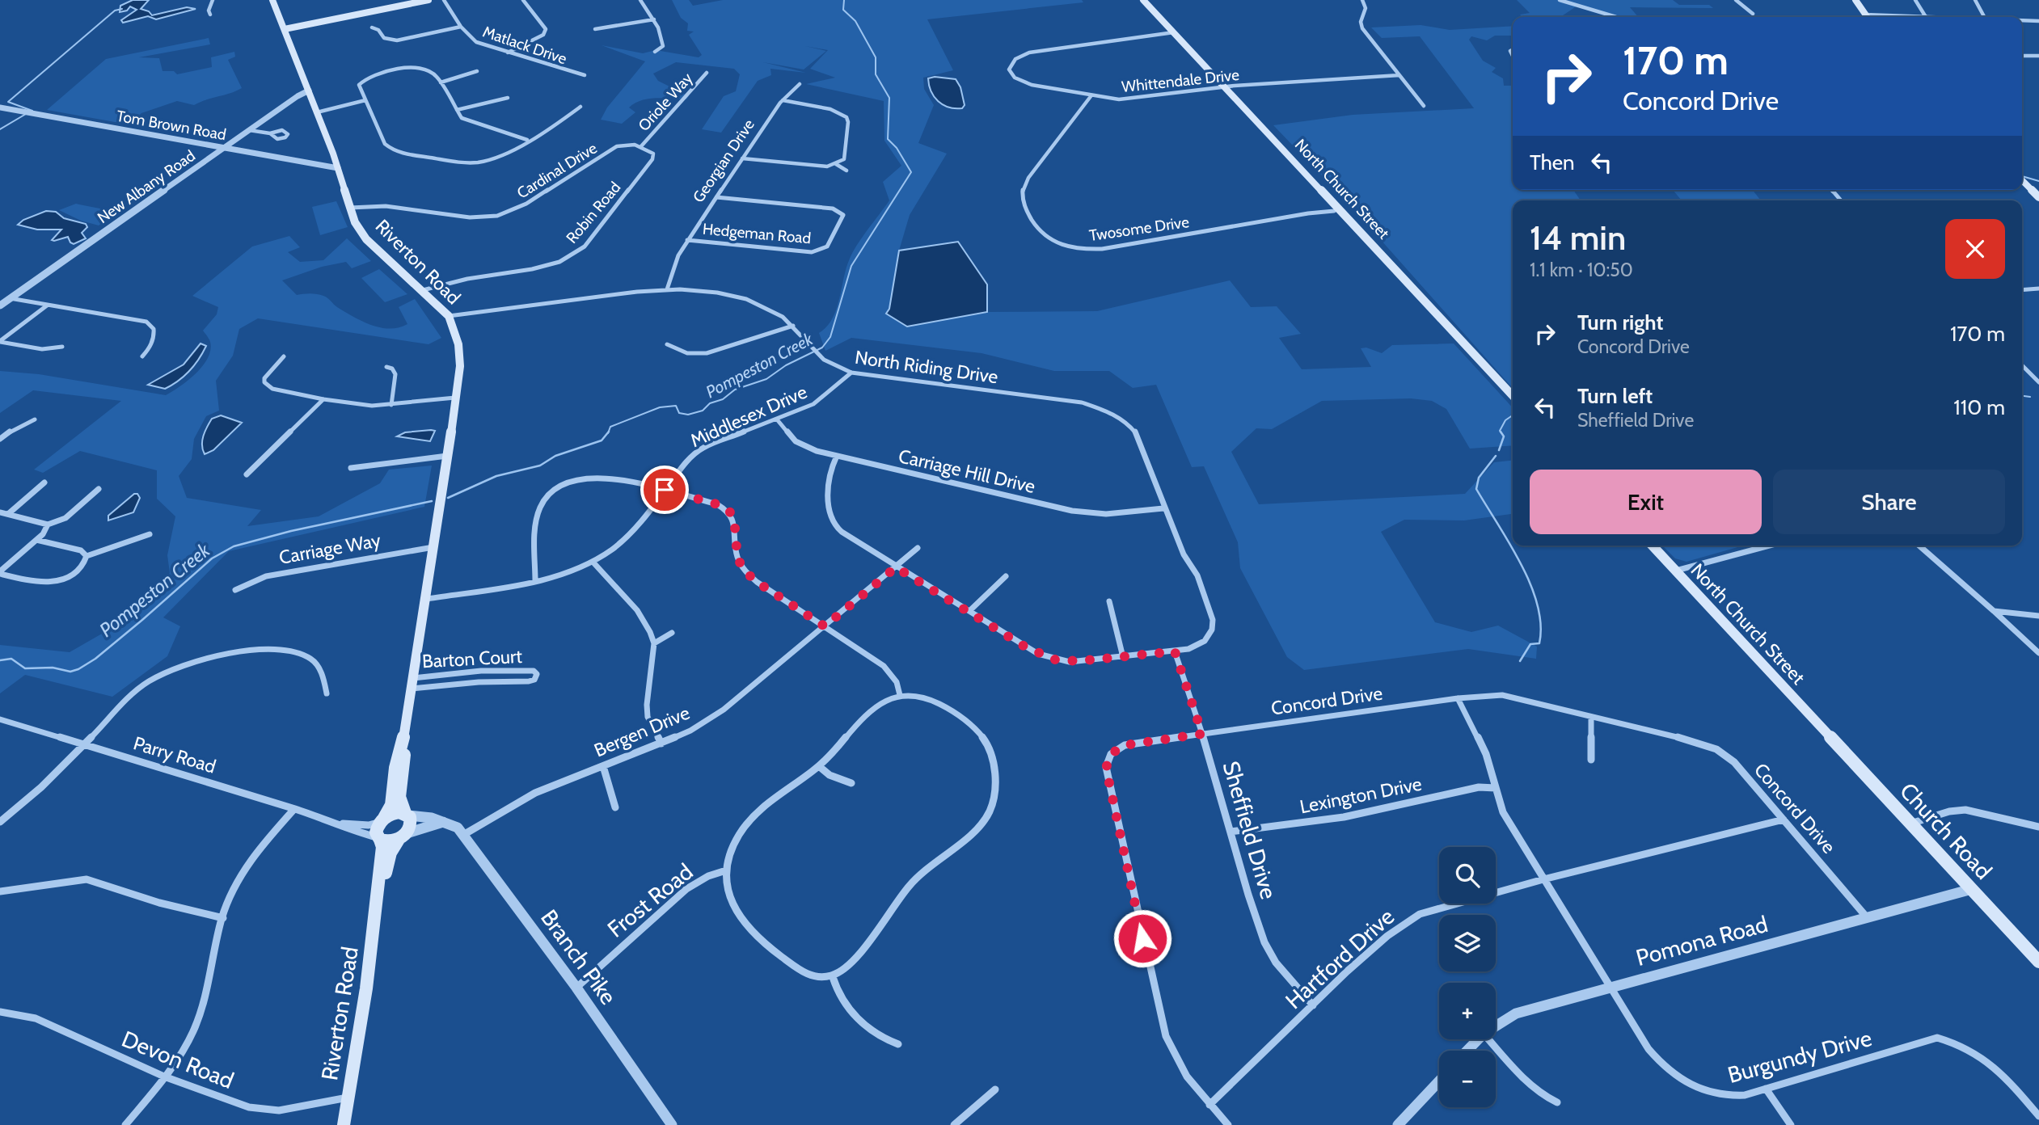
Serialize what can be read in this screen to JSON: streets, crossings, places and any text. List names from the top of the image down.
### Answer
{
  "streets": {
    "main road": ["North Church Street", "Riverton Road", "Church Road"],
    "street": [
      "Matlack Drive",
      "Whittendale Drive",
      "Oriole Way",
      "Tom Brown Road",
      "Georgian Drive",
      "Cardinal Drive",
      "New Albany Road",
      "Robin Road",
      "Twosome Drive",
      "Hedgeman Road",
      "North Riding Drive",
      "Middlesex Drive",
      "Carriage Hill Drive",
      "Carriage Way",
      "Barton Court",
      "Concord Drive",
      "Bergen Drive",
      "Parry Road",
      "Lexington Drive",
      "Sheffield Drive",
      "Frost Road",
      "Pomona Road",
      "Branch Pike",
      "Hartford Drive",
      "Burgundy Drive",
      "Devon Road"
    ]
  },
  "crossings": [
    ["Whittendale Drive", "North Church Street"],
    ["Whittendale Drive", "Twosome Drive"],
    ["Oriole Way", "Cardinal Drive"],
    ["Oriole Way", "Robin Road"],
    ["Tom Brown Road", "New Albany Road"],
    ["Tom Brown Road", "Riverton Road"],
    ["Georgian Drive", "Hedgeman Road"],
    ["Georgian Drive", "North Riding Drive"],
    ["Cardinal Drive", "Robin Road"],
    ["Cardinal Drive", "Riverton Road"],
    ["New Albany Road", "Riverton Road"],
    ["North Church Street", "Twosome Drive"],
    ["North Church Street", "Church Road"],
    ["Robin Road", "Riverton Road"],
    ["Riverton Road", "North Riding Drive"],
    ["Riverton Road", "Middlesex Drive"],
    ["Riverton Road", "Carriage Way"],
    ["Riverton Road", "Barton Court"],
    ["Riverton Road", "Parry Road"],
    ["Riverton Road", "Branch Pike"],
    ["Riverton Road", "Devon Road"],
    ["North Riding Drive", "Middlesex Drive"],
    ["North Riding Drive", "Carriage Hill Drive"],
    ["North Riding Drive", "Bergen Drive"],
    ["North Riding Drive", "Sheffield Drive"],
    ["Middlesex Drive", "Carriage Hill Drive"],
    ["Concord Drive", "Sheffield Drive"],
    ["Concord Drive", "Pomona Road"],
    ["Concord Drive", "Hartford Drive"],
    ["Concord Drive", "Burgundy Drive"],
    ["Bergen Drive", "Branch Pike"],
    ["Parry Road", "Branch Pike"],
    ["Lexington Drive", "Sheffield Drive"],
    ["Lexington Drive", "Burgundy Drive"],
    ["Sheffield Drive", "Hartford Drive"],
    ["Church Road", "Pomona Road"],
    ["Frost Road", "Branch Pike"],
    ["Pomona Road", "Burgundy Drive"],
    ["Hartford Drive", "Burgundy Drive"]
  ],
  "water": ["Pompeston Creek"],
  "page": {
    "turn": ["170 m", "Concord Drive"],
    "then": "Then",
    "heading": ["14 min", "1.1 km · 10:50"],
    "list": [
      {
        "name": "Turn right",
        "note": "Concord Drive",
        "value": "170 m"
      },
      {
        "name": "Turn left",
        "note": "Sheffield Drive",
        "value": "110 m"
      }
    ],
    "buttons": ["Exit", "Share"],
    "map_buttons": ["+", "−"]
  }
}
